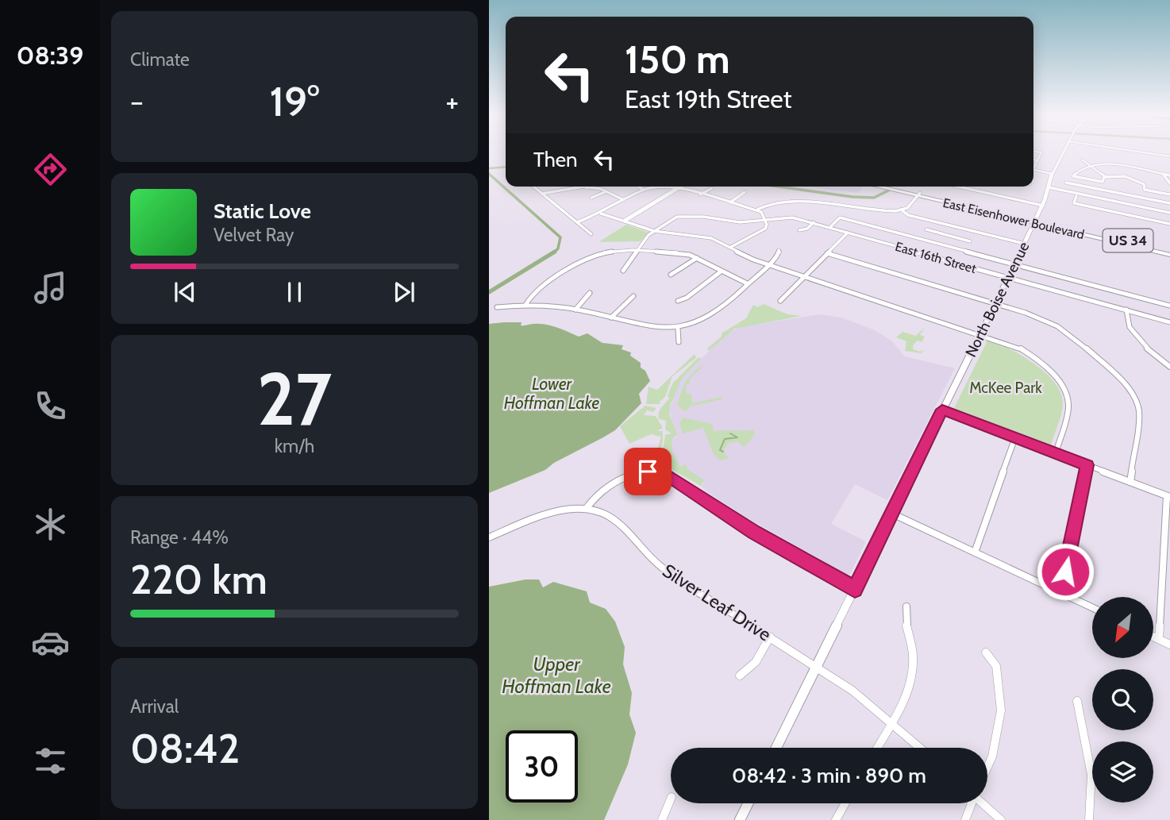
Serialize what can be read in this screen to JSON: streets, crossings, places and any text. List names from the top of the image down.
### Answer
{
  "streets": {
    "highway": ["East Eisenhower Boulevard", "US 34"],
    "street": ["East 16th Street", "North Boise Avenue", "Silver Leaf Drive"]
  },
  "crossings": [
    ["East Eisenhower Boulevard", "North Boise Avenue"],
    ["East 16th Street", "North Boise Avenue"],
    ["North Boise Avenue", "Silver Leaf Drive"]
  ],
  "water": ["Lower Hoffman Lake", "Upper Hoffman Lake"],
  "parks": ["McKee Park"],
  "north": "bottom left",
  "page": {
    "tabs": "08:39",
    "tile": [
      "Climate",
      ["27", "km/h"],
      ["Range · 44%", "220 km"],
      ["Arrival", "08:42"]
    ],
    "turn": ["150 m", "East 19th Street"],
    "heat": ["−", "19°", "+"],
    "then": "Then",
    "song": ["Static Love", "Velvet Ray"],
    "limit": "30",
    "trip": "08:42 · 3 min · 890 m"
  }
}
